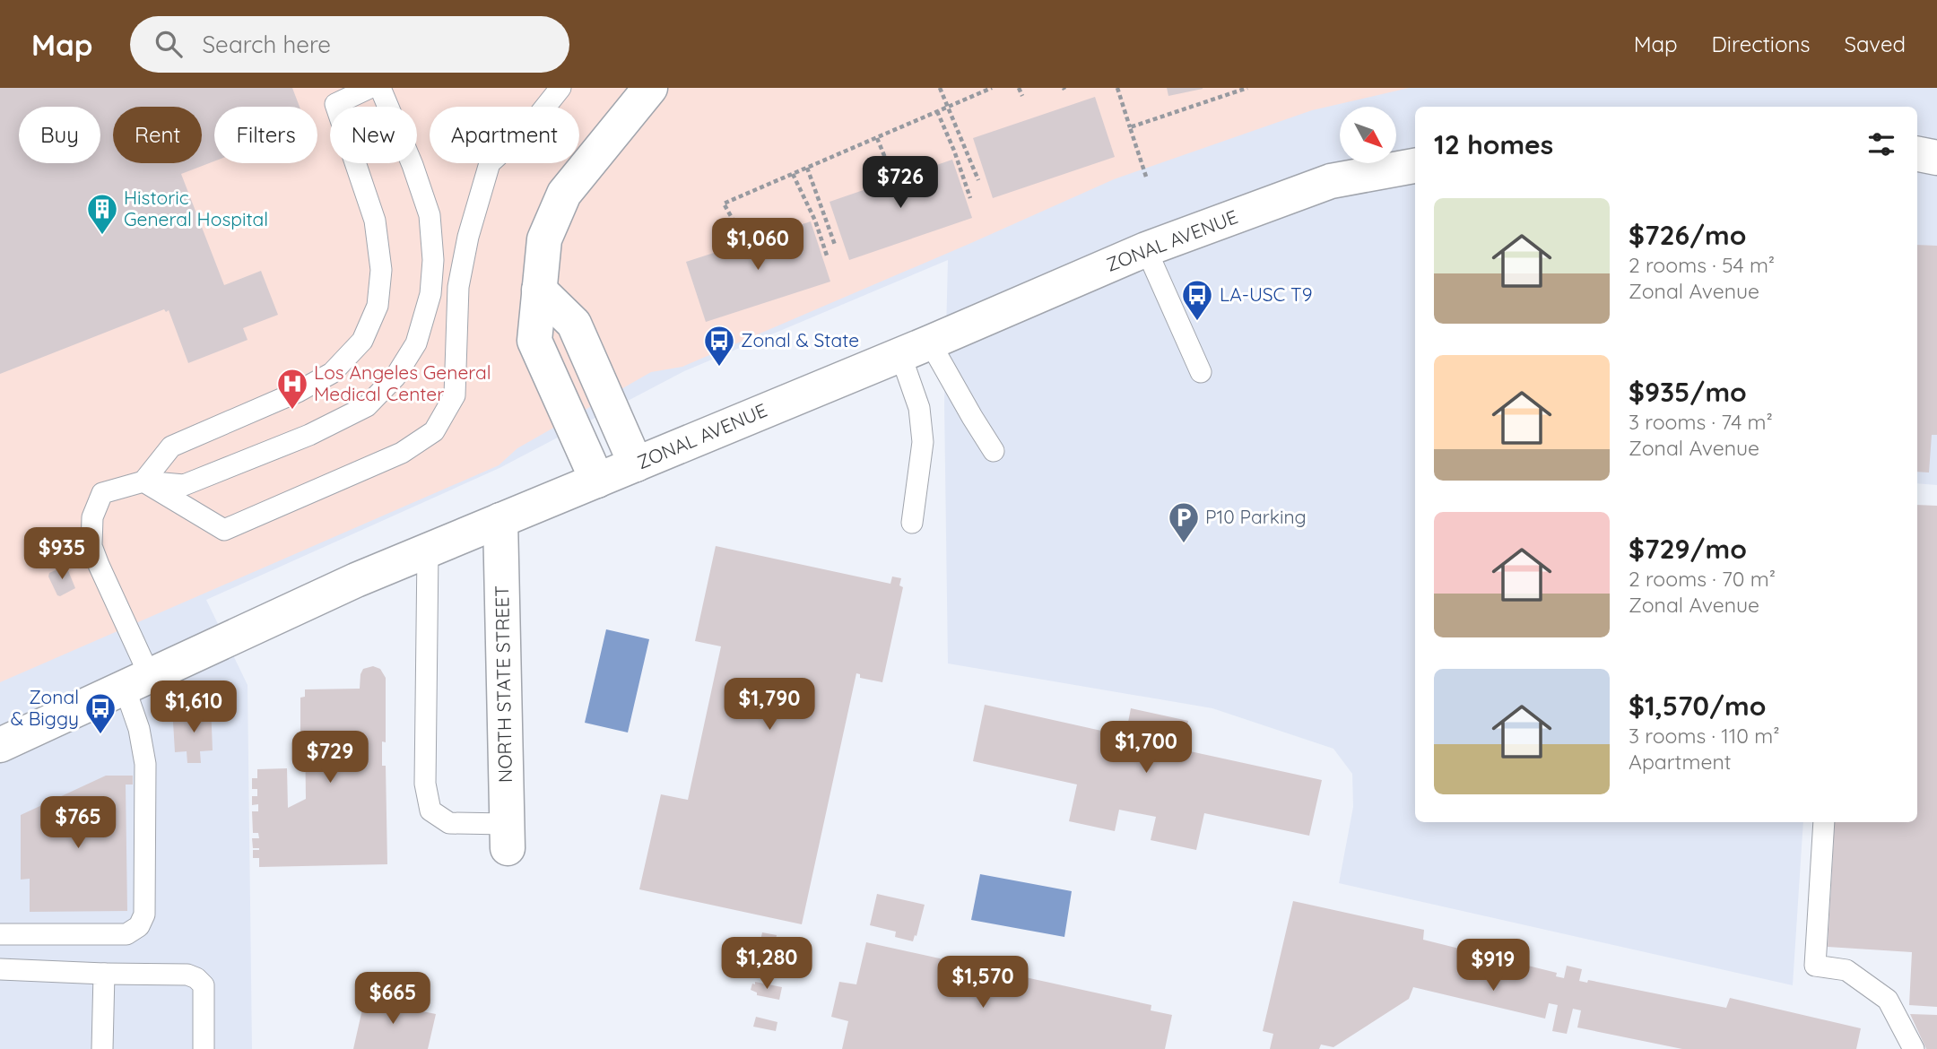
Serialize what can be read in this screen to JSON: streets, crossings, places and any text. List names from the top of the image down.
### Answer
{
  "streets": {
    "street": ["ZONAL AVENUE", "NORTH STATE STREET"]
  },
  "crossings": [
    ["ZONAL AVENUE", "NORTH STATE STREET"]
  ],
  "places": {
    "building": ["Historic General Hospital"],
    "bus stop": ["LA-USC T9", "Zonal & State", "Zonal & Biggy"],
    "hospital": ["Los Angeles General Medical Center"],
    "parking": ["P10 Parking"]
  },
  "north": "bottom right",
  "page": {
    "header": "Map",
    "search": "Search here",
    "nav": ["Map", "Directions", "Saved"],
    "chip": [
      "Buy",
      "Rent",
      "Filters",
      "New",
      "Apartment"
    ],
    "heading": "12 homes",
    "price": [
      "$726",
      "$1,060",
      "$935",
      "$1,790",
      "$1,610",
      "$1,700",
      "$729",
      "$765",
      "$1,280",
      "$919",
      "$1,570",
      "$665"
    ],
    "list": [
      {
        "name": "$726/mo",
        "note": "2 rooms · 54 m² · Zonal Avenue"
      },
      {
        "name": "$935/mo",
        "note": "3 rooms · 74 m² · Zonal Avenue"
      },
      {
        "name": "$729/mo",
        "note": "2 rooms · 70 m² · Zonal Avenue"
      },
      {
        "name": "$1,570/mo",
        "note": "3 rooms · 110 m² · Apartment"
      }
    ]
  }
}
